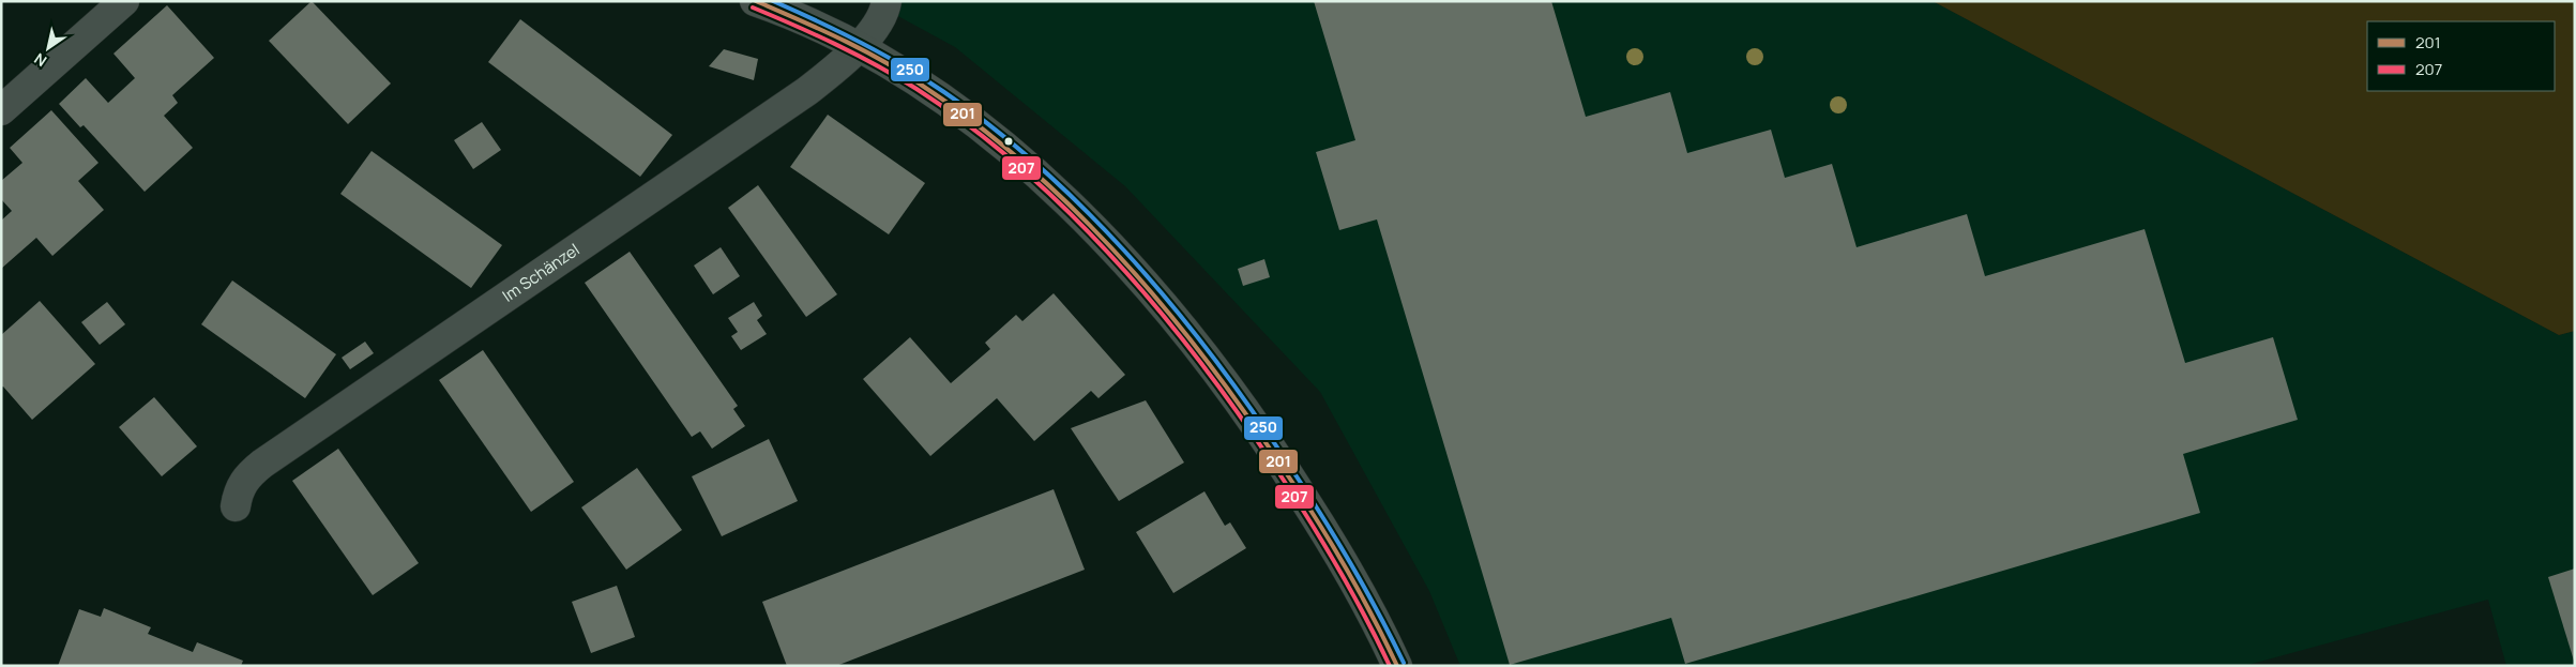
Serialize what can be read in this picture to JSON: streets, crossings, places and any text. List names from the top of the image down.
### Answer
{
  "streets": {
    "street": ["Im Schänzel"]
  },
  "lines": ["transit line 201", "transit line 250", "transit line 207"],
  "legend": ["201", "207"],
  "north": "bottom left"
}
